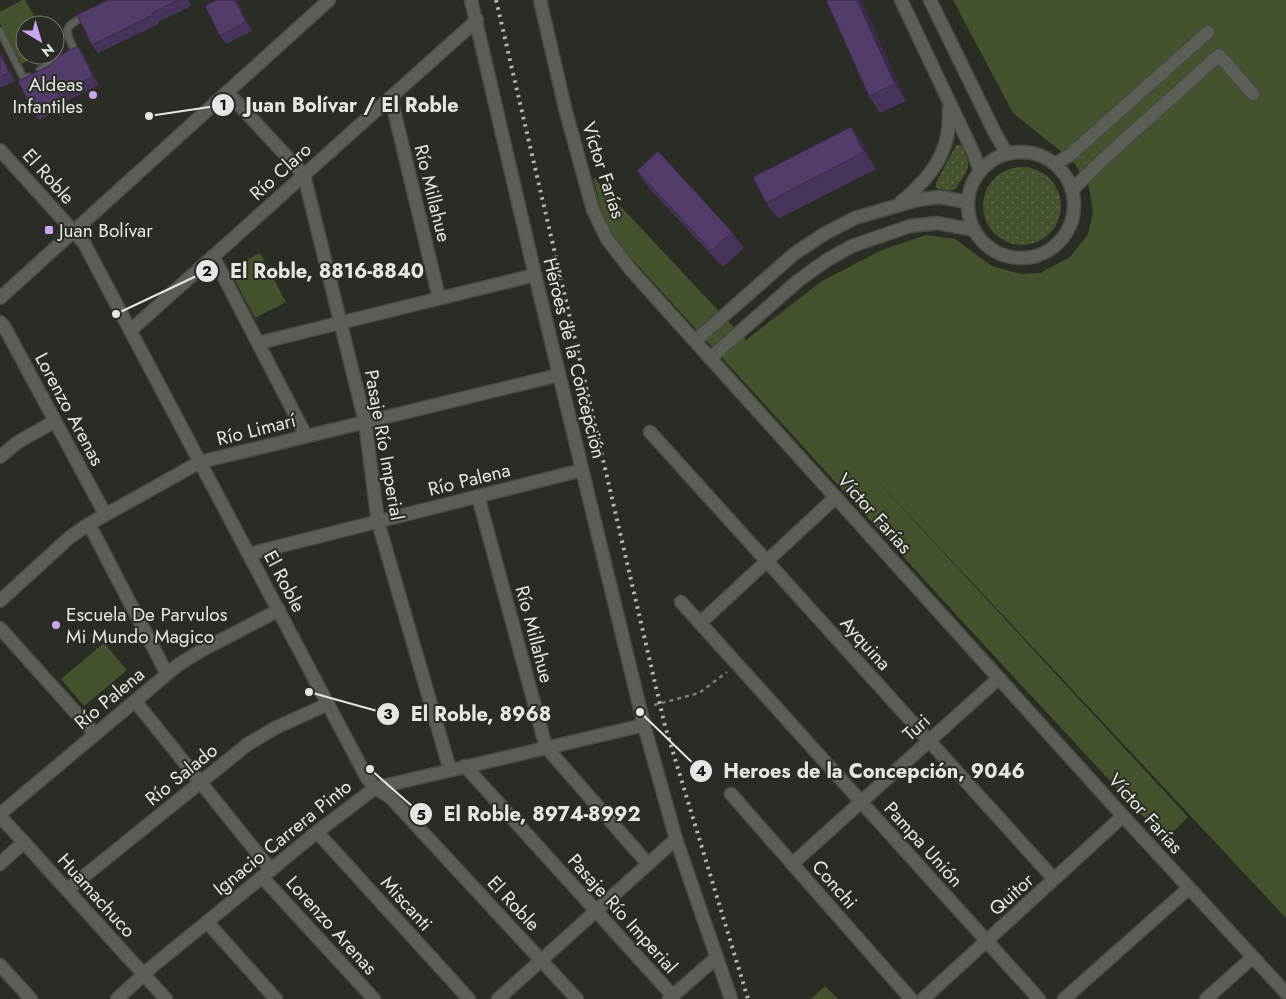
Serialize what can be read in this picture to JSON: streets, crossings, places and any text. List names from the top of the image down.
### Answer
{
  "streets": {
    "street": [
      "Víctor Farías",
      "Río Claro",
      "El Roble",
      "Río Millahue",
      "Héroes de la Concepción",
      "Lorenzo Arenas",
      "Río Limarí",
      "Pasaje Río Imperial",
      "Río Palena",
      "Ayquina",
      "Turi",
      "Río Salado",
      "Ignacio Carrera Pinto",
      "Pampa Unión",
      "Conchi",
      "Quitor",
      "Huamachuco",
      "Miscanti"
    ]
  },
  "crossings": [
    ["Víctor Farías", "Turi"],
    ["Víctor Farías", "Quitor"],
    ["Río Claro", "El Roble"],
    ["Río Claro", "Río Millahue"],
    ["Río Claro", "Héroes de la Concepción"],
    ["Río Claro", "Pasaje Río Imperial"],
    ["El Roble", "Río Limarí"],
    ["El Roble", "Río Palena"],
    ["El Roble", "Río Salado"],
    ["El Roble", "Ignacio Carrera Pinto"],
    ["Río Millahue", "Río Palena"],
    ["Río Millahue", "Ignacio Carrera Pinto"],
    ["Héroes de la Concepción", "Río Limarí"],
    ["Héroes de la Concepción", "Río Palena"],
    ["Héroes de la Concepción", "Ignacio Carrera Pinto"],
    ["Lorenzo Arenas", "Río Limarí"],
    ["Lorenzo Arenas", "Río Palena"],
    ["Lorenzo Arenas", "Río Salado"],
    ["Lorenzo Arenas", "Ignacio Carrera Pinto"],
    ["Río Limarí", "Pasaje Río Imperial"],
    ["Pasaje Río Imperial", "Río Palena"],
    ["Pasaje Río Imperial", "Ignacio Carrera Pinto"],
    ["Río Palena", "Huamachuco"],
    ["Ayquina", "Turi"],
    ["Ayquina", "Quitor"],
    ["Turi", "Pampa Unión"],
    ["Turi", "Conchi"],
    ["Río Salado", "Huamachuco"],
    ["Ignacio Carrera Pinto", "Huamachuco"],
    ["Ignacio Carrera Pinto", "Miscanti"],
    ["Pampa Unión", "Quitor"]
  ],
  "places": {
    "other": [
      "Aldeas Infantiles",
      "Juan Bolívar / El Roble",
      "El Roble, 8816-8840",
      "Escuela De Parvulos Mi Mundo Magico",
      "El Roble, 8968",
      "Heroes de la Concepción, 9046",
      "El Roble, 8974-8992"
    ],
    "transit": ["Juan Bolívar"]
  },
  "north": "bottom right"
}
